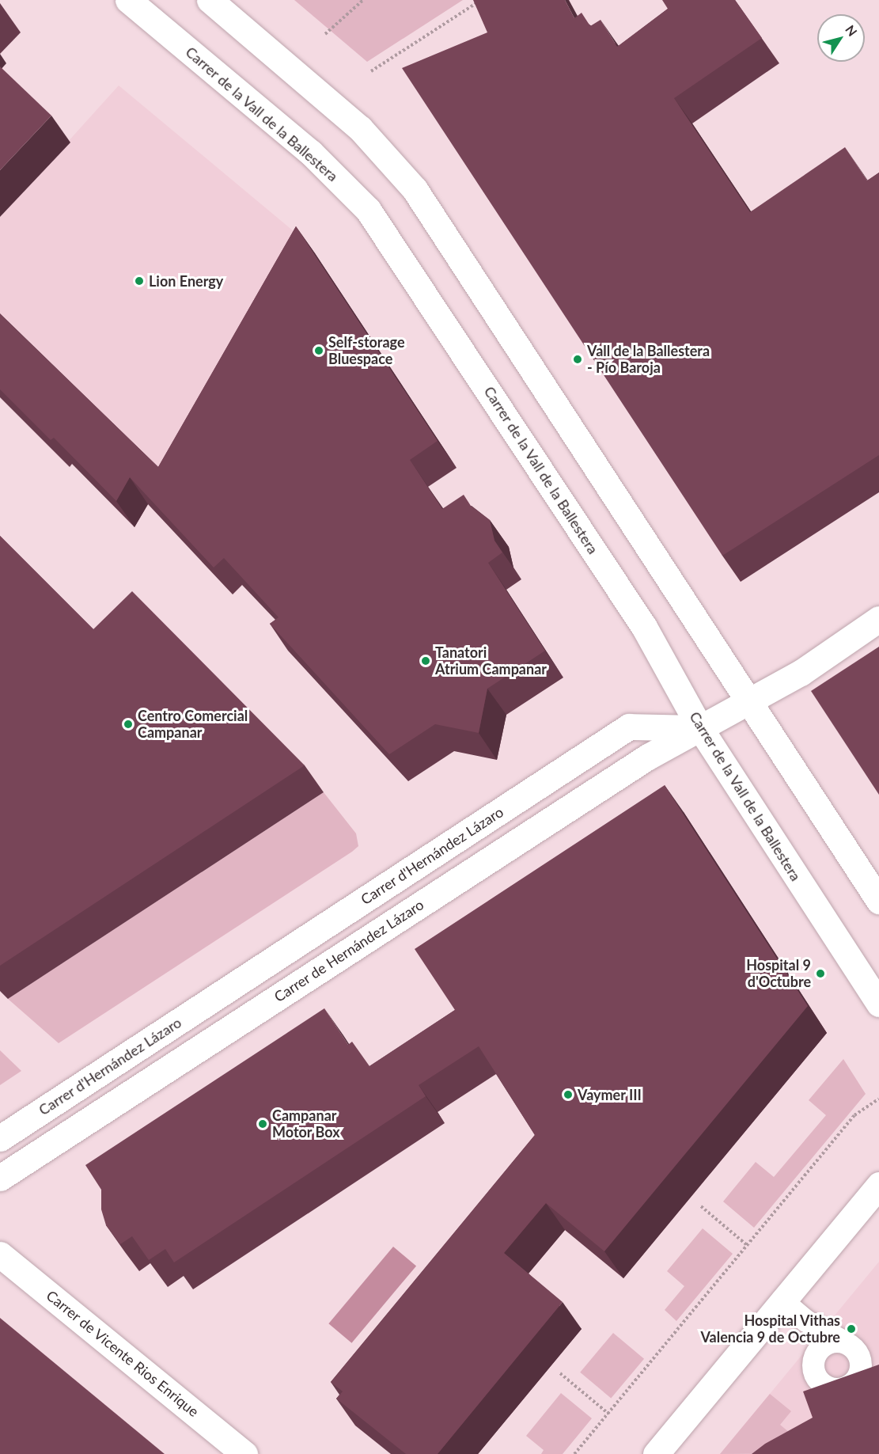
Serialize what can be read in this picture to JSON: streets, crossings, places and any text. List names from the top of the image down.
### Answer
{
  "streets": {
    "street": [
      "Carrer de la Vall de la Ballestera",
      "Carrer d'Hernández Lázaro",
      "Carrer de Hernández Lázaro",
      "Carrer de Vicente Rios Enrique"
    ]
  },
  "crossings": [
    ["Carrer de la Vall de la Ballestera", "Carrer d'Hernández Lázaro"],
    ["Carrer de la Vall de la Ballestera", "Carrer de Hernández Lázaro"],
    ["Carrer d'Hernández Lázaro", "Carrer de Hernández Lázaro"]
  ],
  "places": [
    "Lion Energy",
    "Self-storage Bluespace",
    "Vall de la Ballestera - Pío Baroja",
    "Tanatori Atrium Campanar",
    "Centro Comercial Campanar",
    "Hospital 9 d'Octubre",
    "Vaymer III",
    "Campanar Motor Box",
    "Hospital Vithas Valencia 9 de Octubre"
  ],
  "north": "top right"
}
